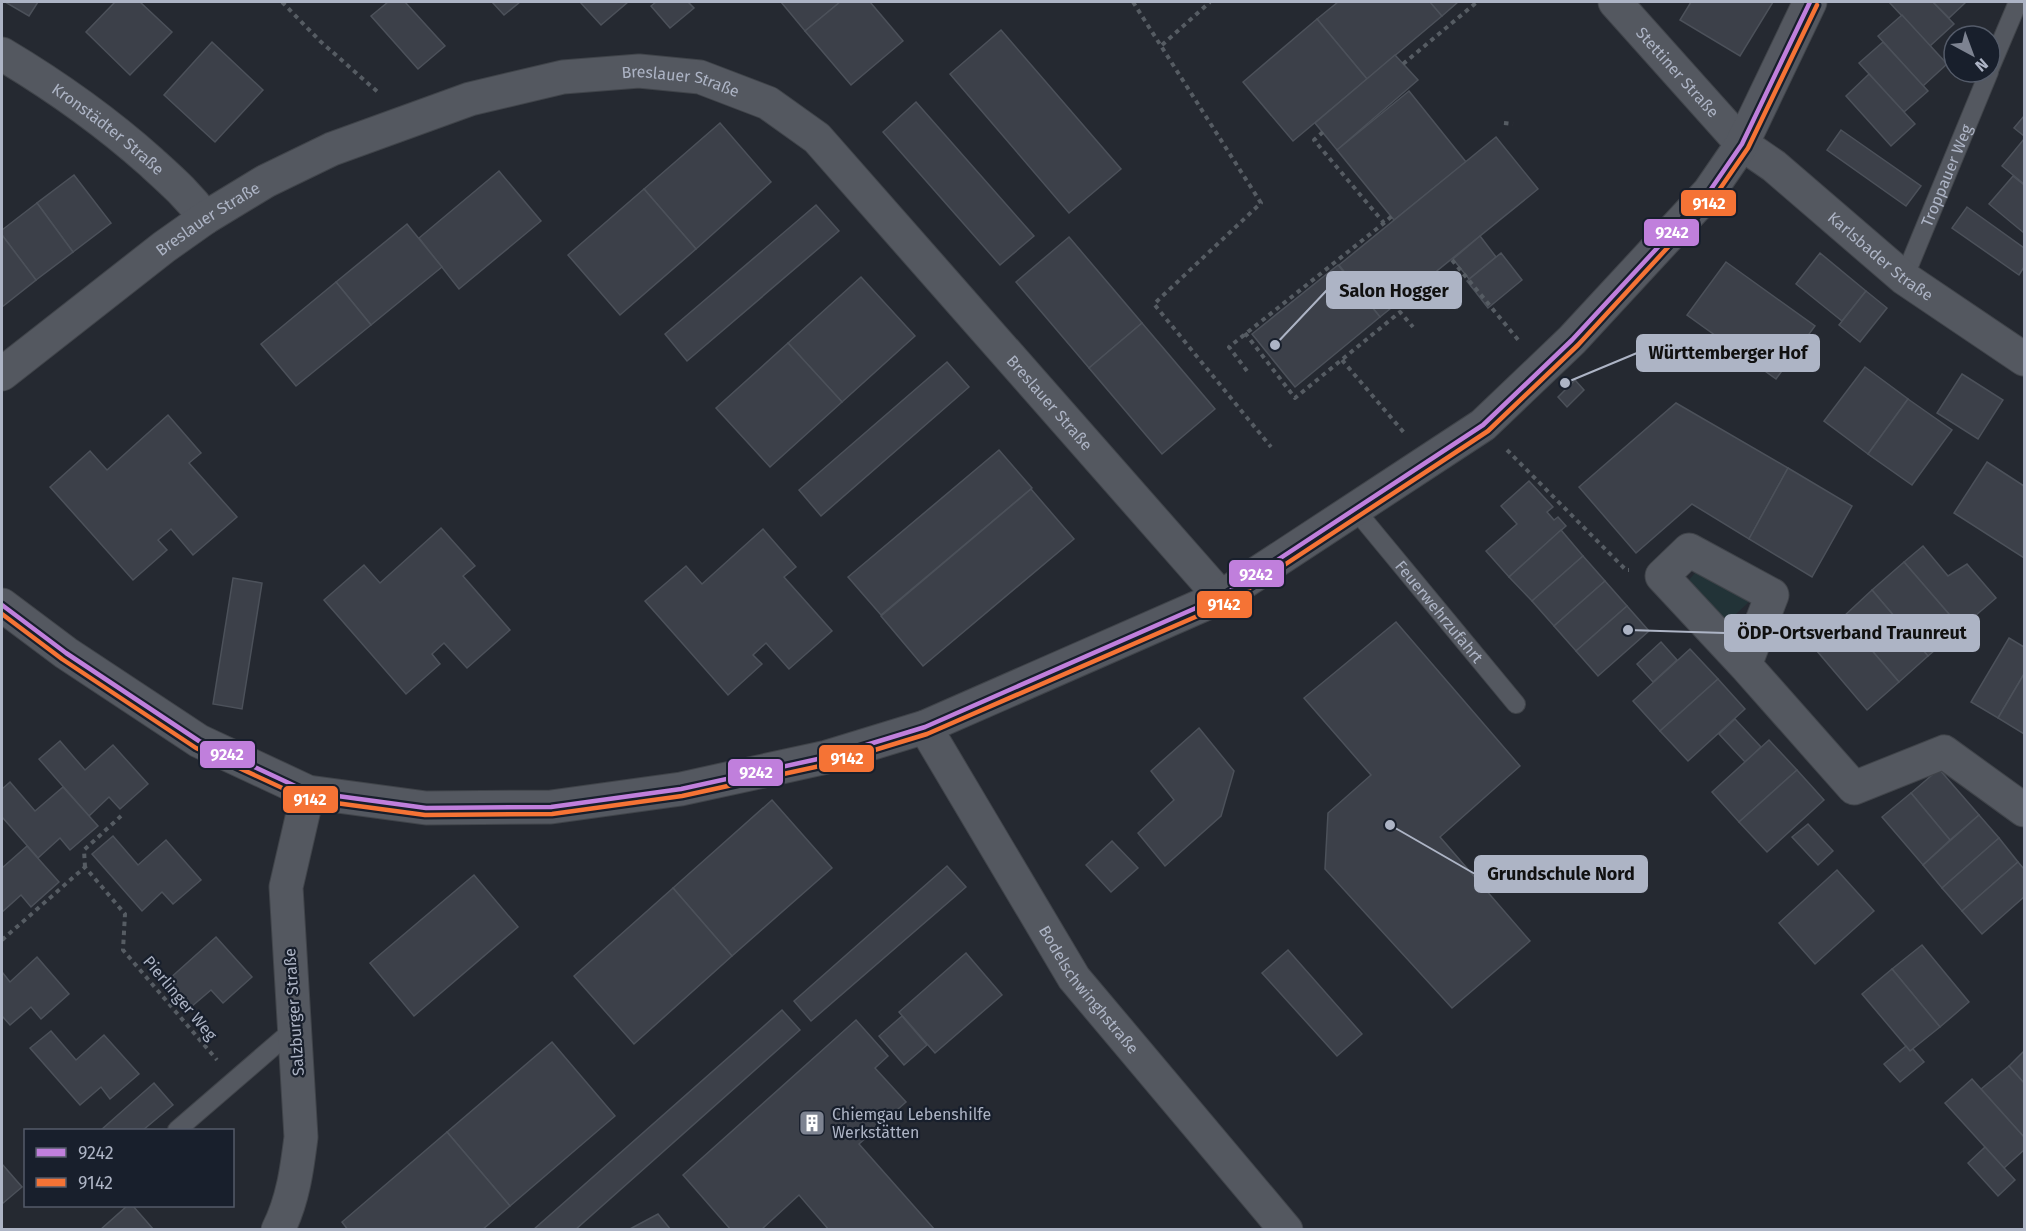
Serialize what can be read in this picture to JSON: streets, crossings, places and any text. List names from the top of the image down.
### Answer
{
  "streets": {
    "street": [
      "Stettiner Straße",
      "Breslauer Straße",
      "Kronstädter Straße",
      "Karlsbader Straße",
      "Bodelschwinghstraße",
      "Salzburger Straße"
    ],
    "lane": ["Troppauer Weg", "Feuerwehrzufahrt"],
    "path": ["Pierlinger Weg"]
  },
  "crossings": [
    ["Stettiner Straße", "Karlsbader Straße"],
    ["Breslauer Straße", "Kronstädter Straße"],
    ["Troppauer Weg", "Karlsbader Straße"]
  ],
  "places": {
    "other": [
      "Salon Hogger",
      "Württemberger Hof",
      "ÖDP-Ortsverband Traunreut",
      "Grundschule Nord"
    ],
    "building": ["Chiemgau Lebenshilfe Werkstätten"]
  },
  "lines": ["transit line 9242", "transit line 9142"],
  "legend": ["9242", "9142"],
  "north": "bottom right"
}
